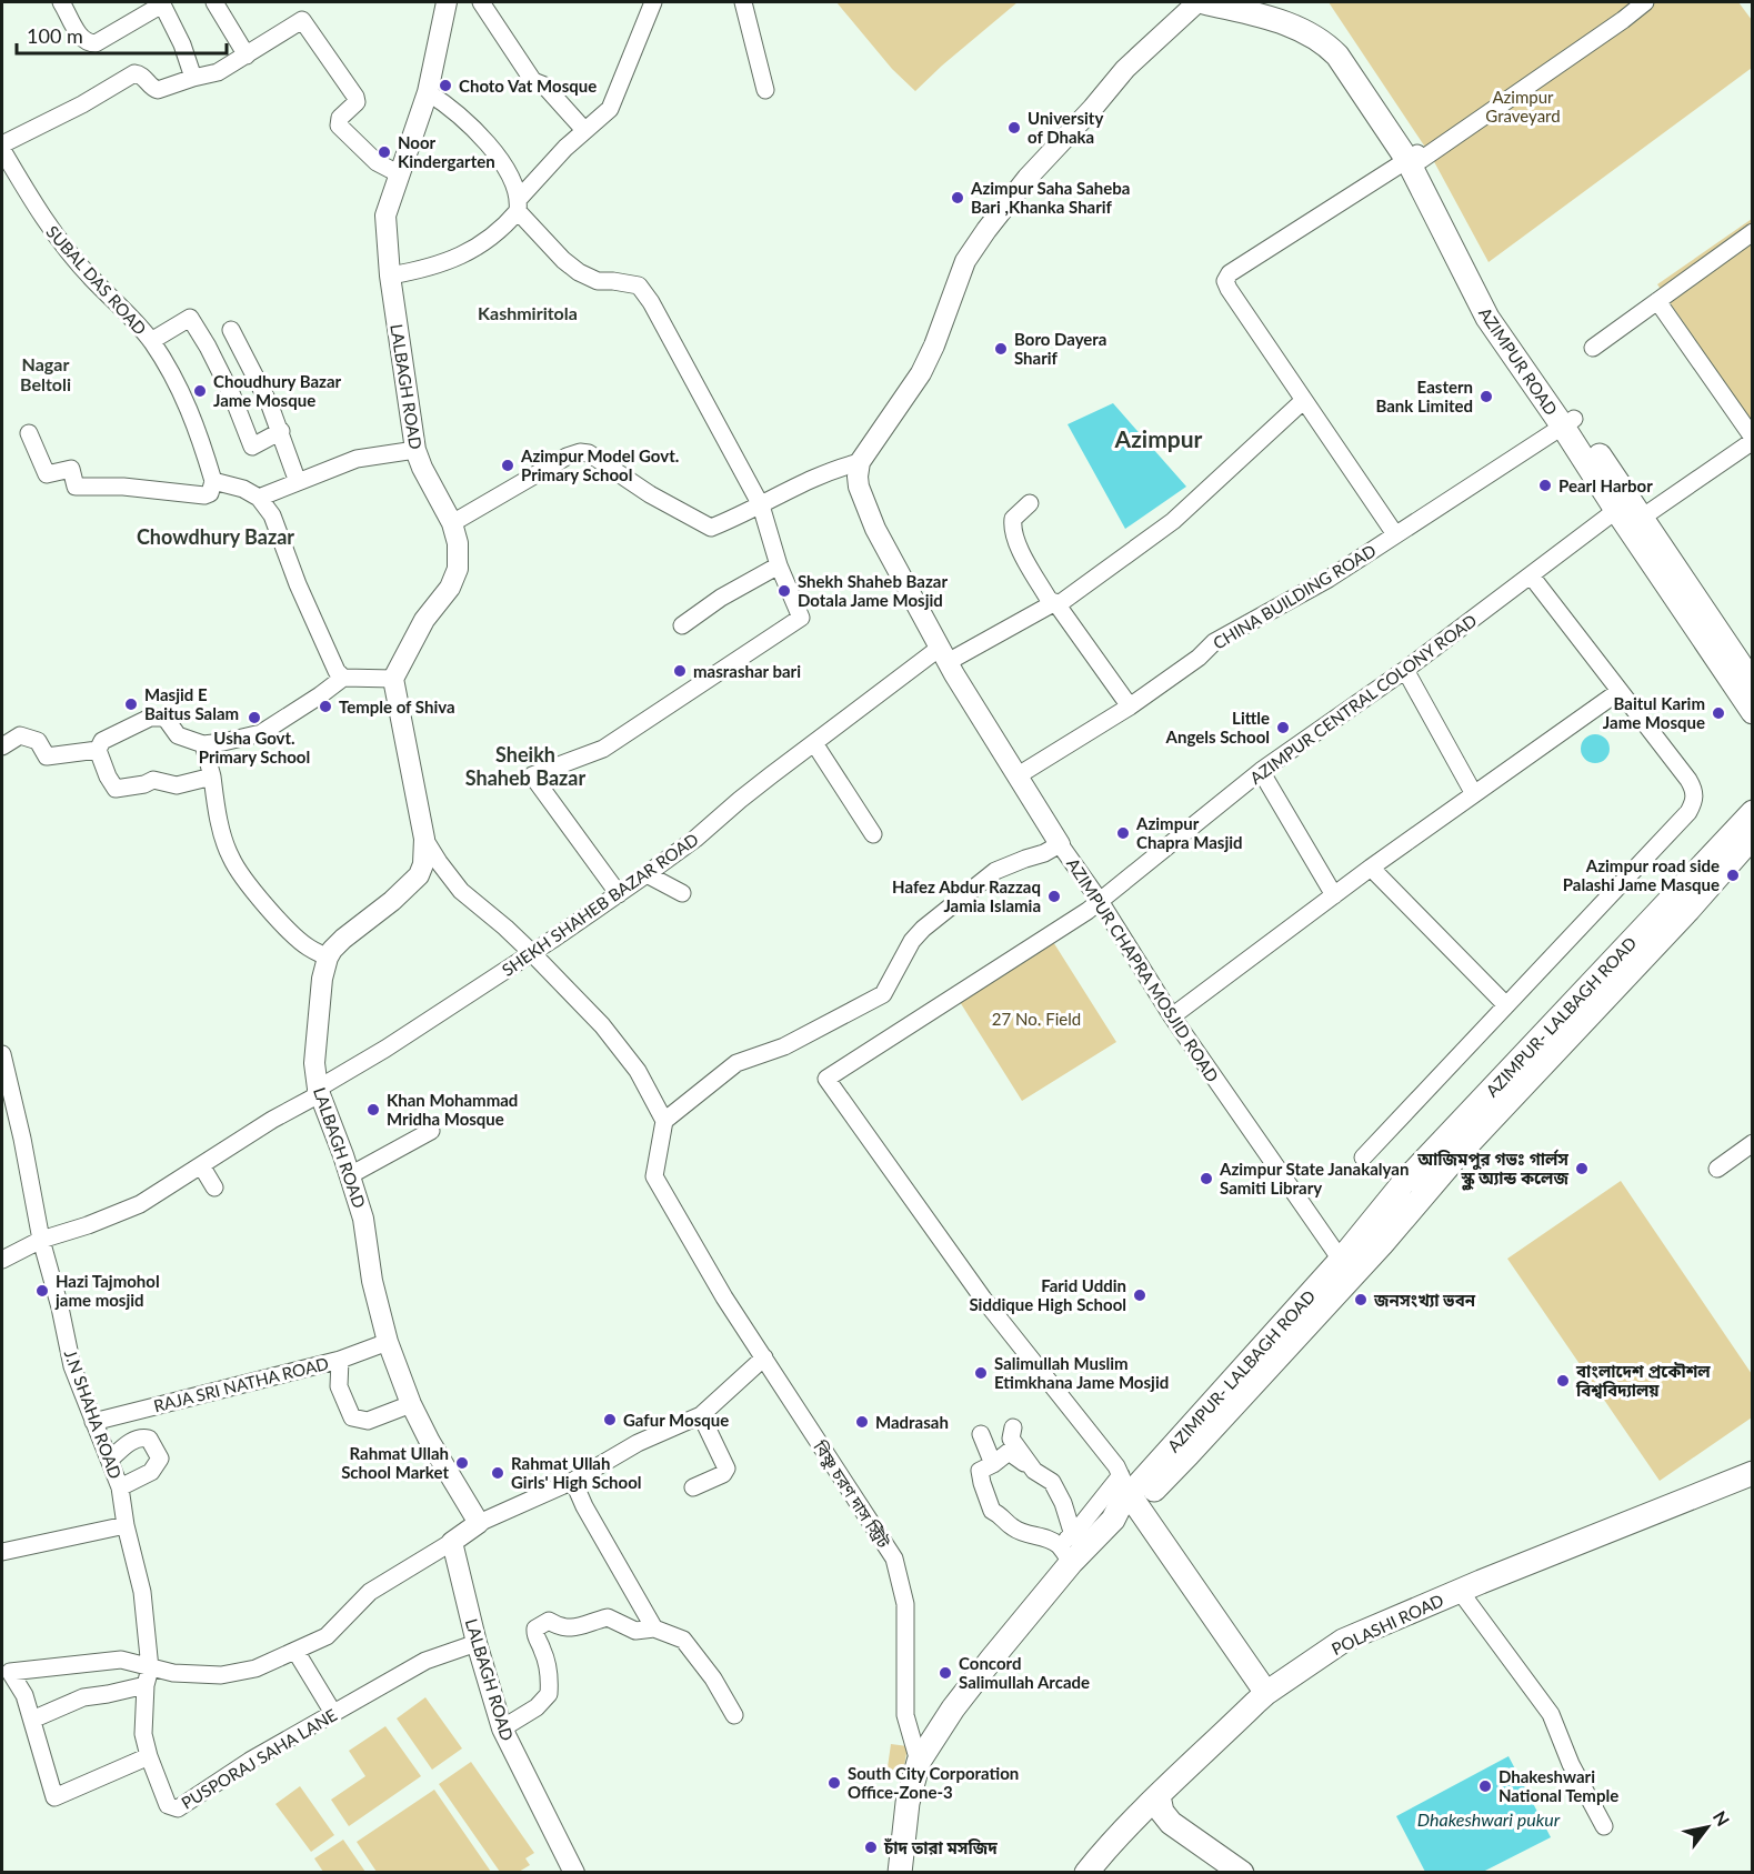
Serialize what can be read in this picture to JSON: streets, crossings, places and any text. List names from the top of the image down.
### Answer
{
  "streets": {
    "main road": ["AZIMPUR ROAD", "AZIMPUR- LALBAGH ROAD", "POLASHI ROAD"],
    "street": [
      "SUBAL DAS ROAD",
      "LALBAGH ROAD",
      "CHINA BUILDING ROAD",
      "AZIMPUR CENTRAL COLONY ROAD",
      "SHEKH SHAHEB BAZAR ROAD",
      "AZIMPUR CHAPRA MOSJID ROAD",
      "RAJA SRI NATHA ROAD",
      "J.N SHAHA ROAD",
      "বিষ্ণু চরণ দাস স্ট্রিট",
      "PUSPORAJ SAHA LANE"
    ]
  },
  "crossings": [
    ["AZIMPUR ROAD", "CHINA BUILDING ROAD"],
    ["AZIMPUR ROAD", "AZIMPUR CENTRAL COLONY ROAD"],
    ["LALBAGH ROAD", "SHEKH SHAHEB BAZAR ROAD"],
    ["LALBAGH ROAD", "RAJA SRI NATHA ROAD"],
    ["LALBAGH ROAD", "PUSPORAJ SAHA LANE"],
    ["CHINA BUILDING ROAD", "AZIMPUR CHAPRA MOSJID ROAD"],
    ["AZIMPUR CENTRAL COLONY ROAD", "AZIMPUR CHAPRA MOSJID ROAD"],
    ["AZIMPUR CENTRAL COLONY ROAD", "AZIMPUR- LALBAGH ROAD"],
    ["SHEKH SHAHEB BAZAR ROAD", "AZIMPUR CHAPRA MOSJID ROAD"],
    ["AZIMPUR CHAPRA MOSJID ROAD", "AZIMPUR- LALBAGH ROAD"],
    ["AZIMPUR- LALBAGH ROAD", "বিষ্ণু চরণ দাস স্ট্রিট"],
    ["RAJA SRI NATHA ROAD", "J.N SHAHA ROAD"],
    ["J.N SHAHA ROAD", "PUSPORAJ SAHA LANE"]
  ],
  "districts": [
    "Kashmiritola",
    "Nagar Beltoli",
    "Azimpur",
    "Chowdhury Bazar",
    "Sheikh Shaheb Bazar"
  ],
  "water": ["Dhakeshwari pukur"],
  "parks": ["Azimpur Graveyard", "27 No. Field"],
  "places": [
    "Choto Vat Mosque",
    "University of Dhaka",
    "Noor Kindergarten",
    "Azimpur Saha Saheba Bari ,Khanka Sharif",
    "Boro Dayera Sharif",
    "Choudhury Bazar Jame Mosque",
    "Eastern Bank Limited",
    "Azimpur Model Govt. Primary School",
    "Pearl Harbor",
    "Shekh Shaheb Bazar Dotala Jame Mosjid",
    "masrashar bari",
    "Masjid E Baitus Salam",
    "Temple of Shiva",
    "Baitul Karim Jame Mosque",
    "Usha Govt. Primary School",
    "Little Angels School",
    "Azimpur Chapra Masjid",
    "Azimpur road side Palashi Jame Masque",
    "Hafez Abdur Razzaq Jamia Islamia",
    "Khan Mohammad Mridha Mosque",
    "আজিমপুর গভঃ গার্লস স্কুল অ্যান্ড কলেজ",
    "Azimpur State Janakalyan Samiti Library",
    "Hazi Tajmohol jame mosjid",
    "Farid Uddin Siddique High School",
    "জনসংখ্যা ভবন",
    "Salimullah Muslim Etimkhana Jame Mosjid",
    "বাংলাদেশ প্রকৌশল বিশ্ববিদ্যালয়",
    "Gafur Mosque",
    "Madrasah",
    "Rahmat Ullah School Market",
    "Rahmat Ullah Girls' High School",
    "Concord Salimullah Arcade",
    "South City Corporation Office-Zone-3",
    "Dhakeshwari National Temple",
    "চাঁদ তারা মসজিদ"
  ],
  "scale_bar": "100 m",
  "north": "top right"
}
